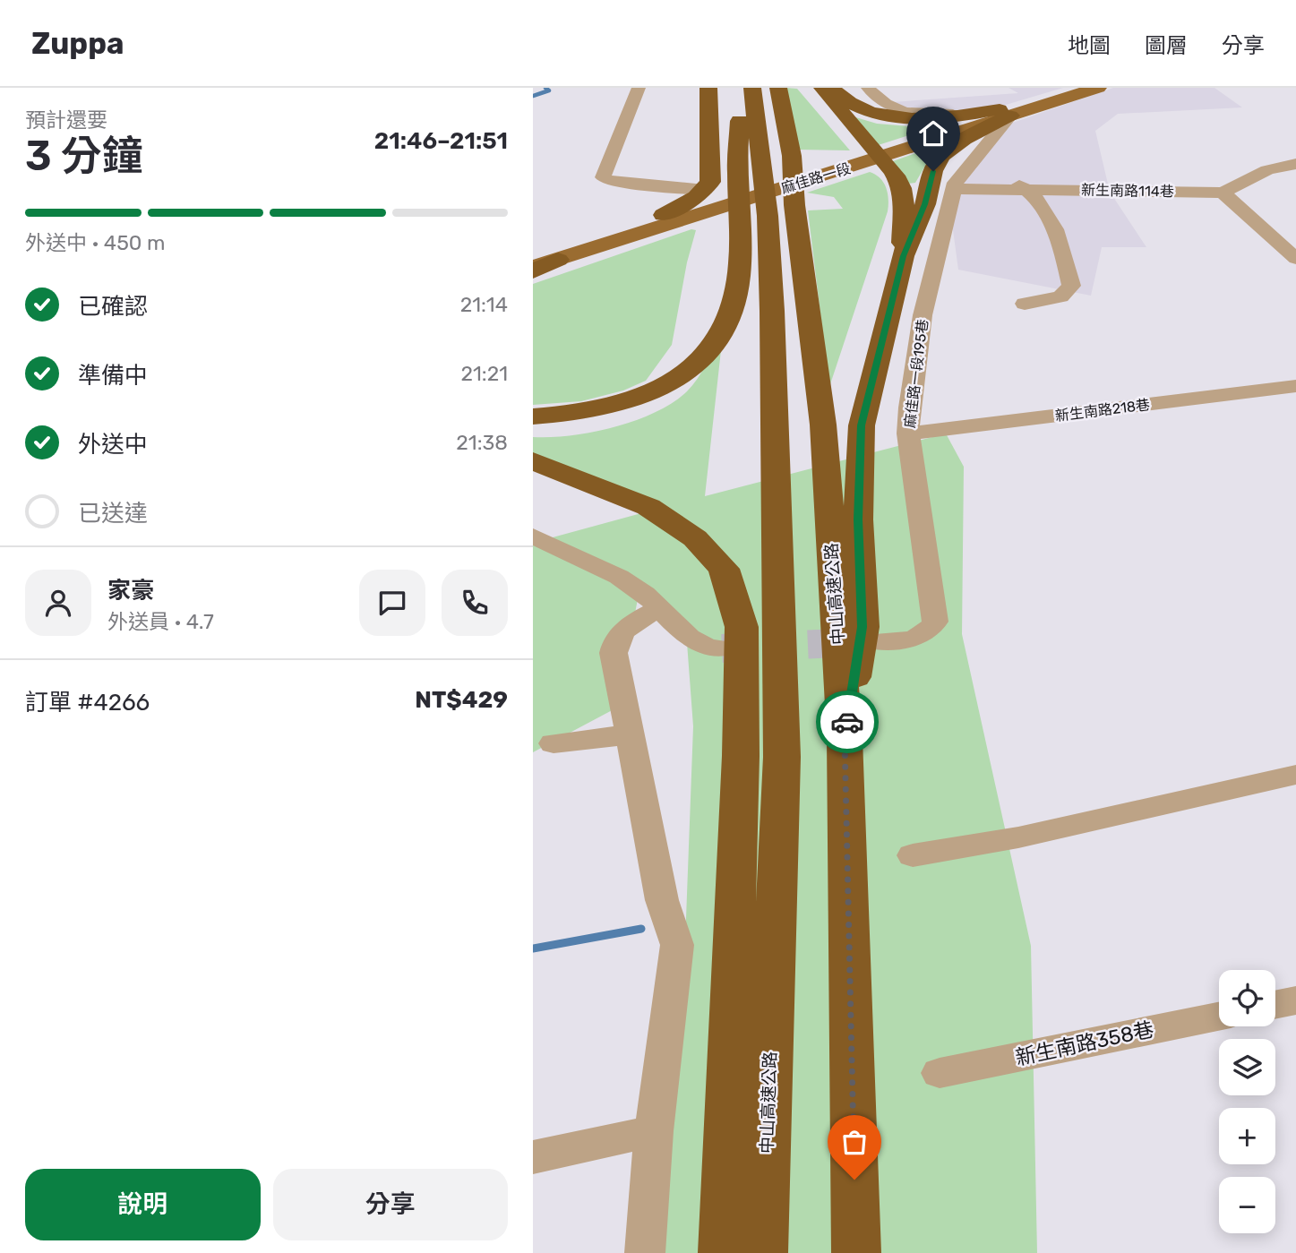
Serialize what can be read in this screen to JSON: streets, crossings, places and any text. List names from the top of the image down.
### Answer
{
  "streets": {
    "highway": ["中山高速公路"],
    "main road": ["麻佳路一段"],
    "lane": [
      "新生南路114巷",
      "麻佳路一段195巷",
      "新生南路218巷",
      "新生南路358巷"
    ]
  },
  "crossings": [
    ["麻佳路一段", "麻佳路一段195巷"],
    ["新生南路114巷", "麻佳路一段195巷"],
    ["麻佳路一段195巷", "新生南路218巷"]
  ],
  "page": {
    "header": "Zuppa",
    "nav": ["地圖", "圖層", "分享"],
    "heading": ["3 分鐘", "預計還要", "21:46–21:51"],
    "panel": [
      "家豪",
      "外送員 · 4.7",
      "訂單 #4266",
      "NT$429"
    ],
    "bar": "外送中 · 450 m",
    "list": [
      ["已確認", "21:14"],
      ["準備中", "21:21"],
      ["外送中", "21:38"],
      "已送達"
    ],
    "map_buttons": ["+", "−"],
    "buttons": ["說明", "分享"]
  }
}
